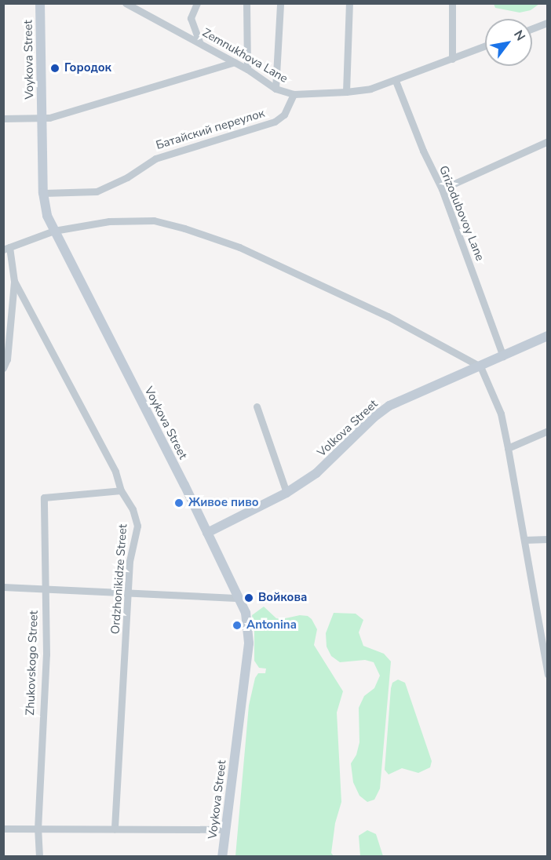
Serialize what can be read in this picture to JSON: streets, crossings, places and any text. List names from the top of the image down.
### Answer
{
  "streets": {
    "street": [
      "Zemnukhova Lane",
      "Voykova Street",
      "Батайский переулок",
      "Grizodubovoy Lane",
      "Volkova Street",
      "Ordzhonikidze Street",
      "Zhukovskogo Street"
    ]
  },
  "crossings": [
    ["Zemnukhova Lane", "Батайский переулок"],
    ["Zemnukhova Lane", "Grizodubovoy Lane"],
    ["Voykova Street", "Батайский переулок"],
    ["Voykova Street", "Volkova Street"],
    ["Grizodubovoy Lane", "Volkova Street"],
    ["Ordzhonikidze Street", "Zhukovskogo Street"]
  ],
  "places": [
    "Городок",
    "Живое пиво",
    "Войкова",
    "Antonina"
  ],
  "north": "top right"
}
